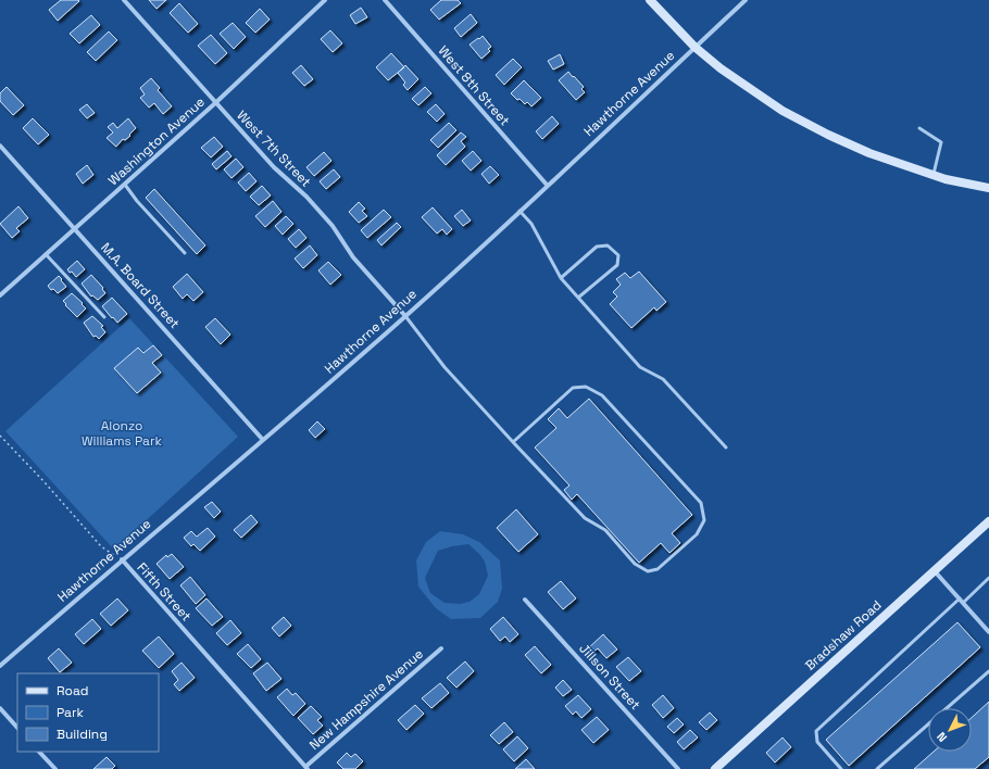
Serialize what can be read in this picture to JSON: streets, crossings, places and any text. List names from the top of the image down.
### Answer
{
  "streets": {
    "main road": ["Bradshaw Road"],
    "street": [
      "West 8th Street",
      "Hawthorne Avenue",
      "Washington Avenue",
      "West 7th Street",
      "M.A. Board Street",
      "Fifth Street",
      "Jillson Street",
      "New Hampshire Avenue"
    ]
  },
  "crossings": [
    ["West 8th Street", "Hawthorne Avenue"],
    ["Hawthorne Avenue", "West 7th Street"],
    ["Hawthorne Avenue", "M.A. Board Street"],
    ["Hawthorne Avenue", "Fifth Street"],
    ["Washington Avenue", "West 7th Street"],
    ["Washington Avenue", "M.A. Board Street"],
    ["Fifth Street", "New Hampshire Avenue"]
  ],
  "parks": ["Alonzo Williams Park"],
  "legend": ["Road", "Park", "Building"],
  "north": "bottom left"
}
